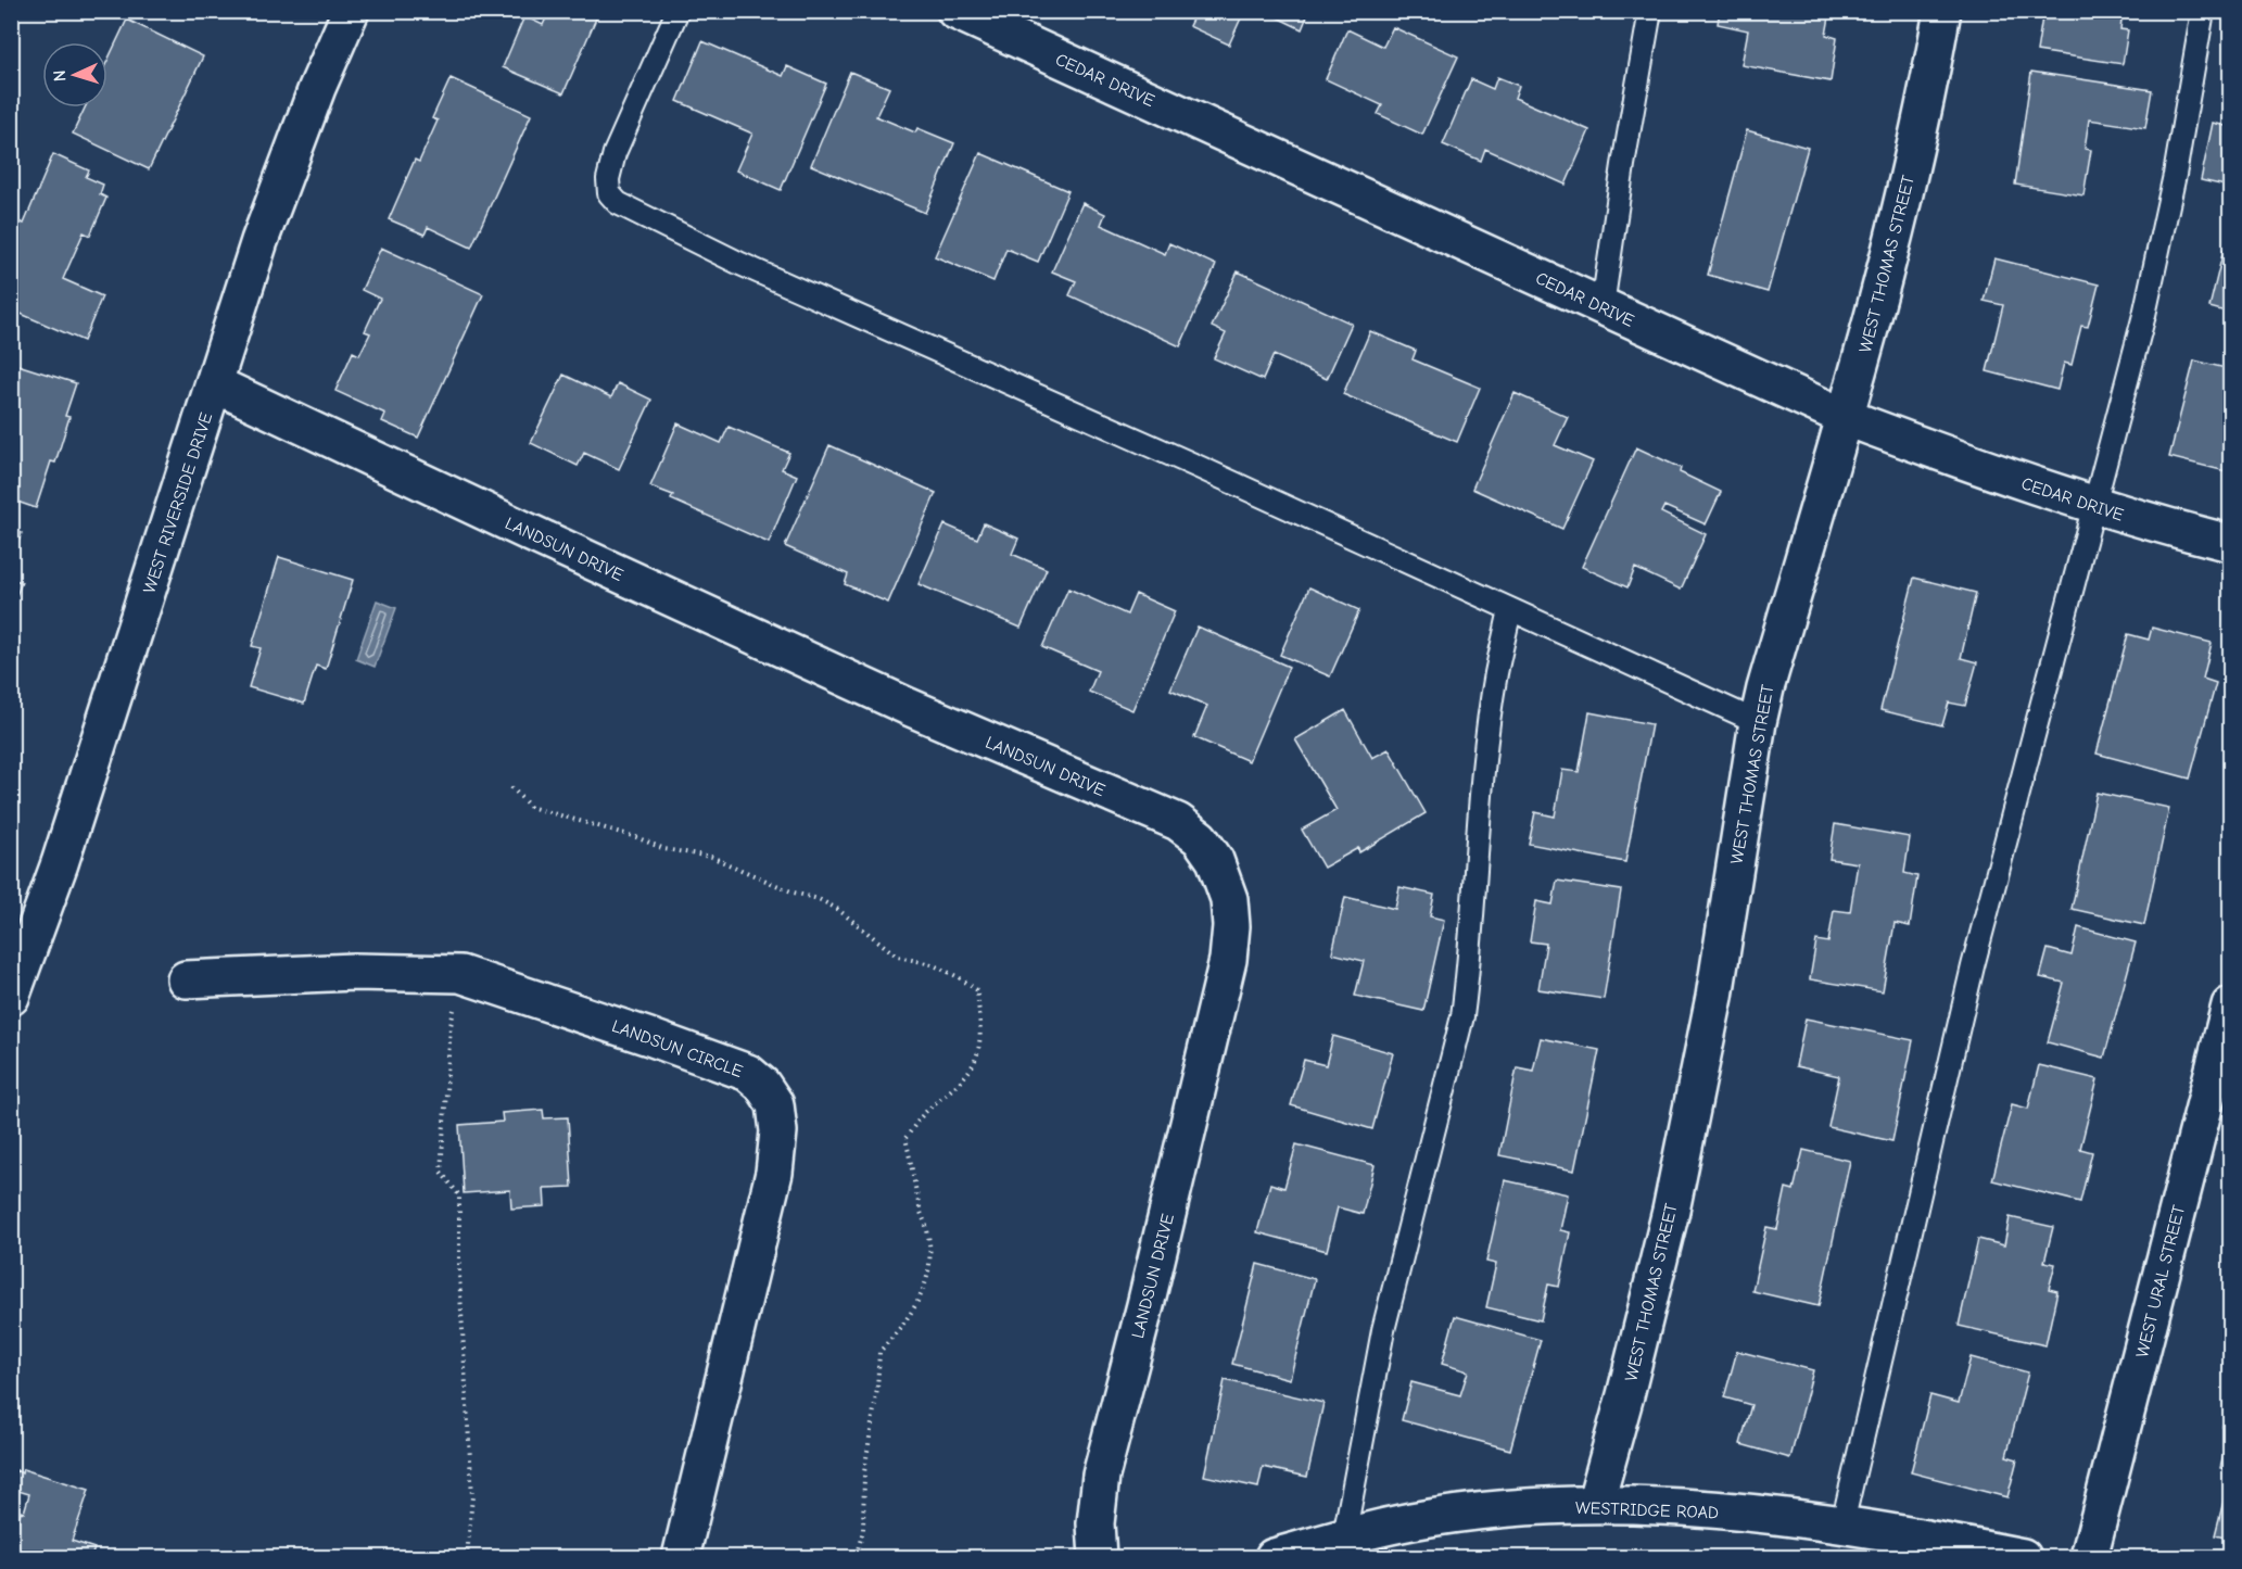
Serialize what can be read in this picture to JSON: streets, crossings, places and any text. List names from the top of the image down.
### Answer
{
  "streets": {
    "street": [
      "CEDAR DRIVE",
      "WEST THOMAS STREET",
      "WEST RIVERSIDE DRIVE",
      "LANDSUN DRIVE",
      "LANDSUN CIRCLE",
      "WEST URAL STREET",
      "WESTRIDGE ROAD"
    ]
  },
  "crossings": [
    ["CEDAR DRIVE", "WEST THOMAS STREET"],
    ["WEST THOMAS STREET", "WESTRIDGE ROAD"],
    ["WEST RIVERSIDE DRIVE", "LANDSUN DRIVE"]
  ],
  "north": "left"
}
